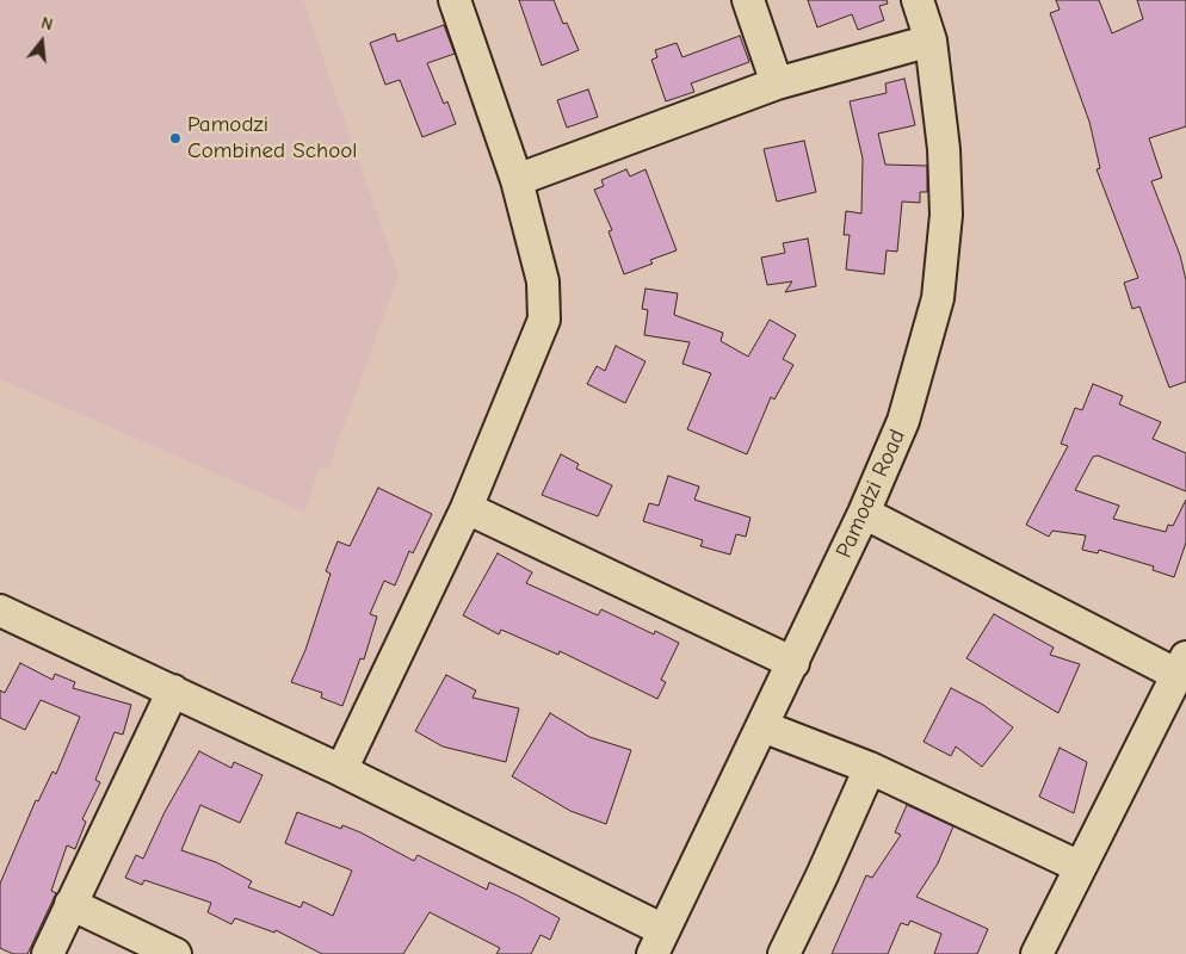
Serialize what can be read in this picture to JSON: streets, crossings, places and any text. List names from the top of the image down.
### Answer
{
  "streets": {
    "street": ["Pamodzi Road"]
  },
  "places": ["Pamodzi Combined School"],
  "north": "top"
}
